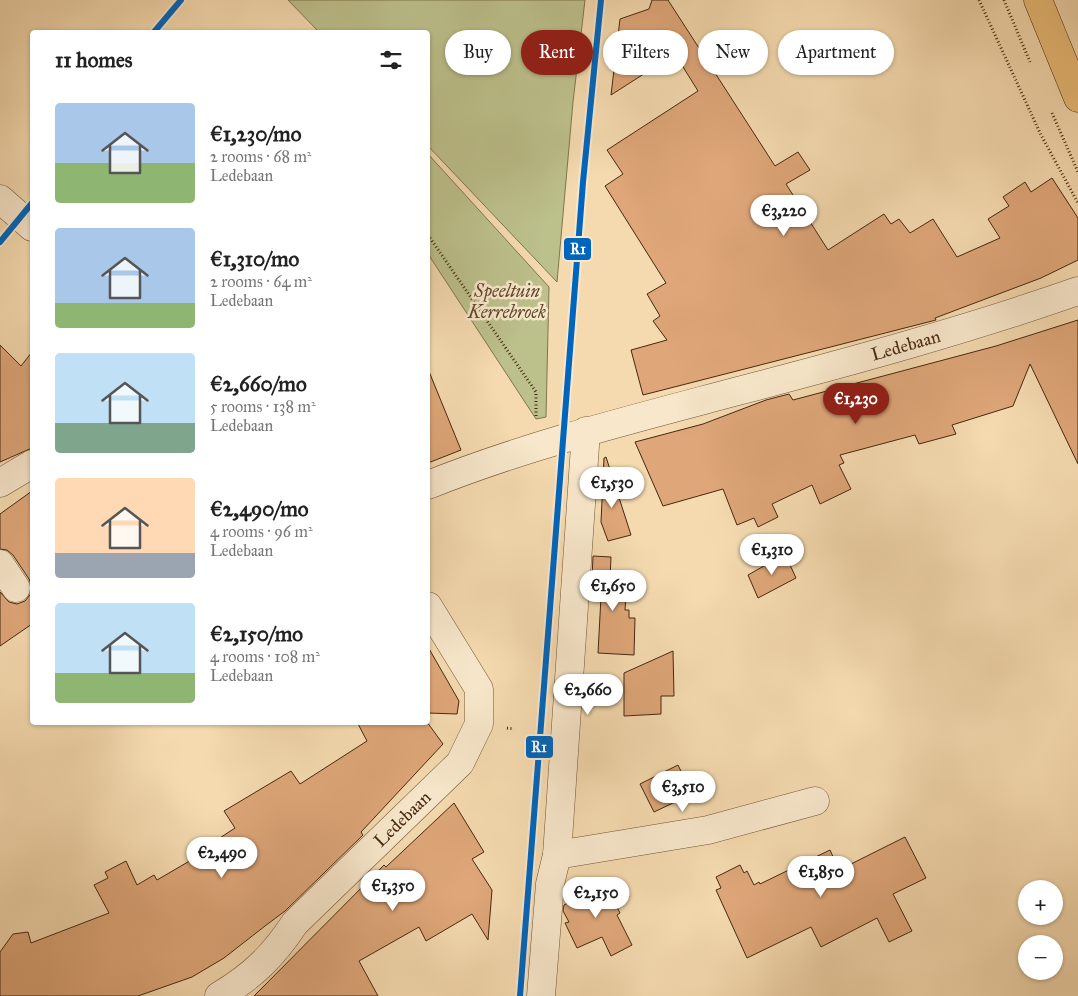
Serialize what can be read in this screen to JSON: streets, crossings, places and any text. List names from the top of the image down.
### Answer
{
  "streets": {
    "street": ["Ledebaan"]
  },
  "parks": ["Speeltuin Kerrebroek"],
  "lines": ["transit line R1"],
  "page": {
    "chip": [
      "Buy",
      "Rent",
      "Filters",
      "New",
      "Apartment"
    ],
    "heading": "11 homes",
    "list": [
      {
        "name": "€1,230/mo",
        "note": "2 rooms · 68 m² · Ledebaan"
      },
      {
        "name": "€1,310/mo",
        "note": "2 rooms · 64 m² · Ledebaan"
      },
      {
        "name": "€2,660/mo",
        "note": "5 rooms · 138 m² · Ledebaan"
      },
      {
        "name": "€2,490/mo",
        "note": "4 rooms · 96 m² · Ledebaan"
      },
      {
        "name": "€2,150/mo",
        "note": "4 rooms · 108 m² · Ledebaan"
      }
    ],
    "price": [
      "€3,220",
      "€1,230",
      "€1,530",
      "€1,310",
      "€1,650",
      "€2,660",
      "€3,510",
      "€2,490",
      "€1,850",
      "€1,350",
      "€2,150"
    ],
    "map_buttons": ["+", "−"]
  }
}
